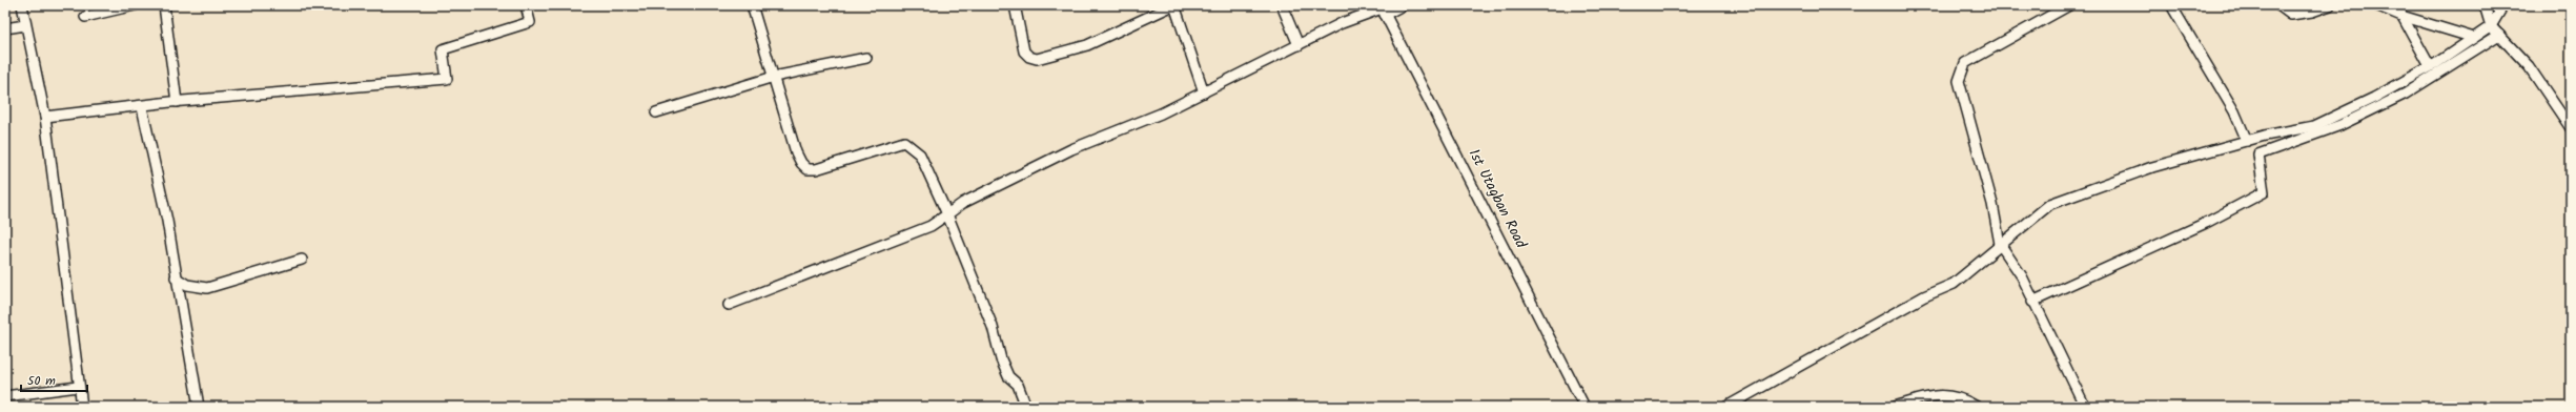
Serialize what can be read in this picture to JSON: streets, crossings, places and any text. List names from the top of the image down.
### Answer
{
  "streets": {
    "street": ["1st Utagban Road"]
  },
  "scale_bar": "50 m"
}
